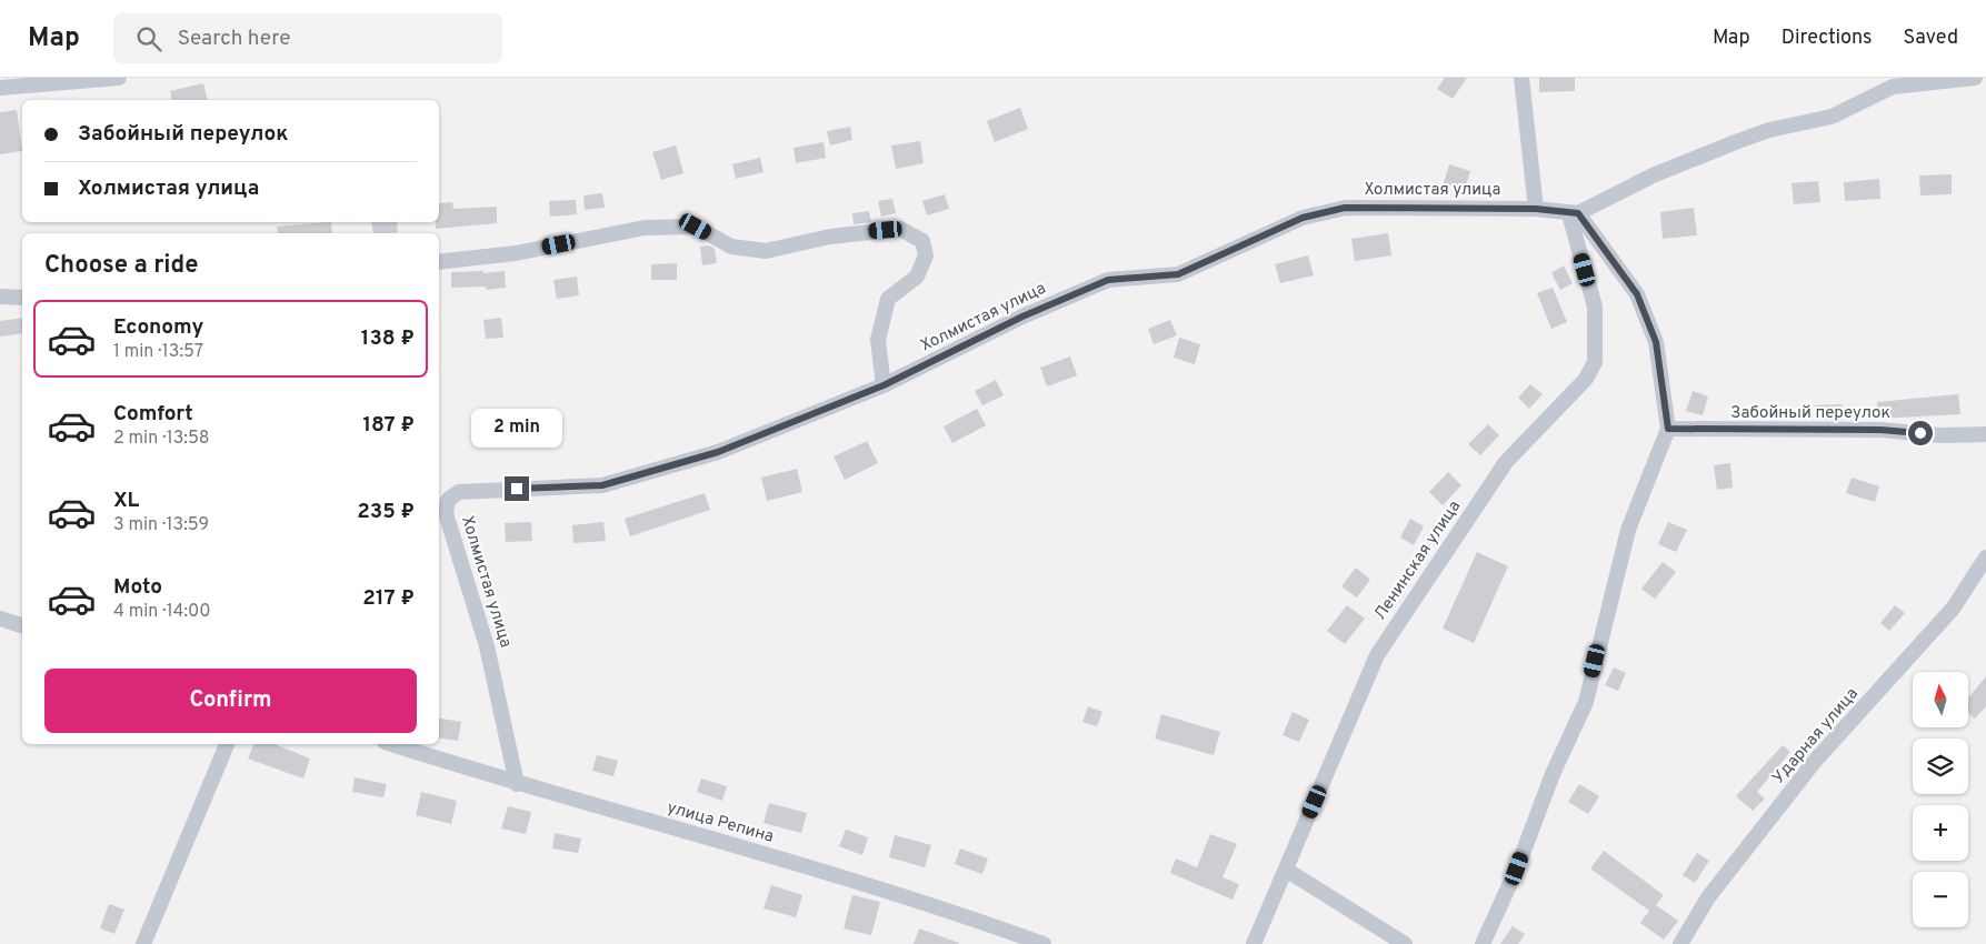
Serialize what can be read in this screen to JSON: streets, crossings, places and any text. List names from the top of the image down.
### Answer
{
  "streets": {
    "street": [
      "Холмистая улица",
      "Забойный переулок",
      "Ленинская улица",
      "Ударная улица",
      "улица Репина"
    ]
  },
  "crossings": [
    ["Холмистая улица", "Ленинская улица"],
    ["Холмистая улица", "улица Репина"]
  ],
  "north": "top",
  "page": {
    "header": "Map",
    "search": "Search here",
    "nav": ["Map", "Directions", "Saved"],
    "banner": ["Забойный переулок", "Холмистая улица"],
    "heading": "Choose a ride",
    "list": [
      {
        "name": "Economy",
        "note": "1 min · 13:57",
        "value": "138 ₽"
      },
      {
        "name": "Comfort",
        "note": "2 min · 13:58",
        "value": "187 ₽"
      },
      {
        "name": "XL",
        "note": "3 min · 13:59",
        "value": "235 ₽"
      },
      {
        "name": "Moto",
        "note": "4 min · 14:00",
        "value": "217 ₽"
      }
    ],
    "bubble": "2 min",
    "buttons": "Confirm",
    "map_buttons": ["+", "−"]
  }
}
